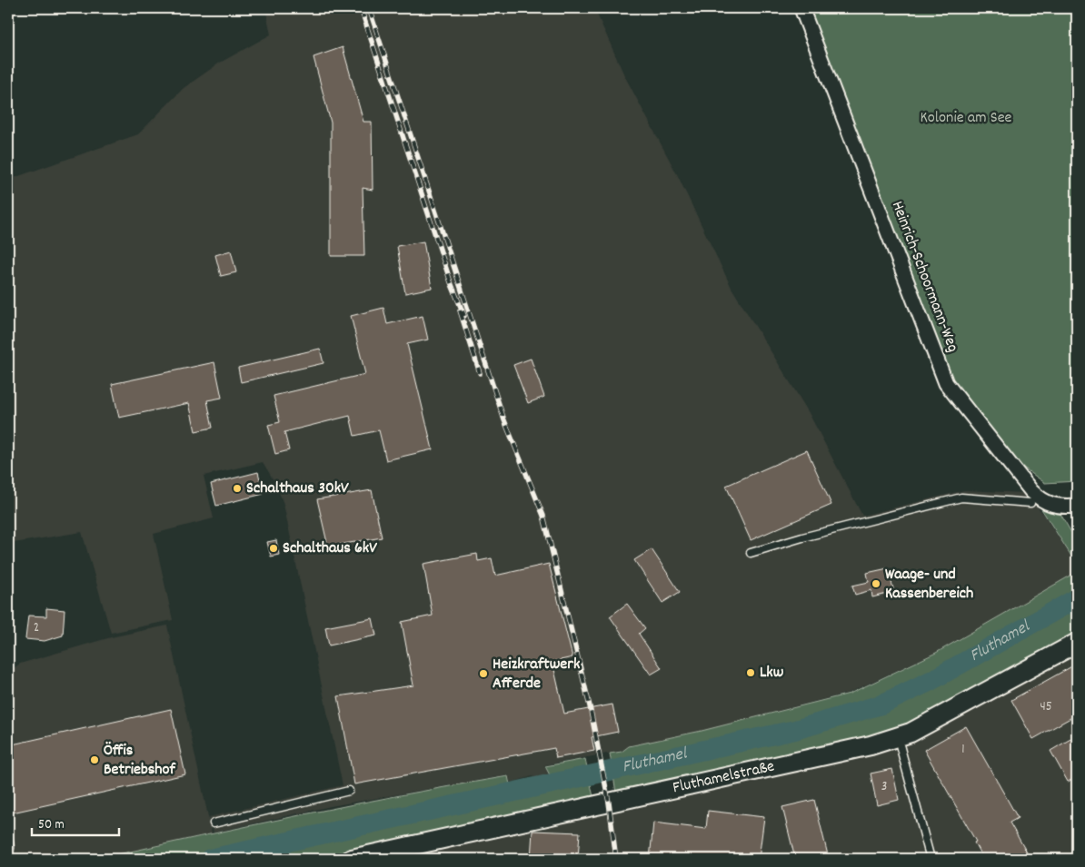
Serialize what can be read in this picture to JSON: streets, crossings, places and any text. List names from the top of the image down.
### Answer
{
  "streets": {
    "main road": ["Fluthamelstraße"],
    "street": ["Heinrich-Schoormann-Weg"]
  },
  "water": ["Fluthamel"],
  "parks": ["Kolonie am See"],
  "places": [
    "Schalthaus 30kV",
    "Schalthaus 6kV",
    "Waage- und Kassenbereich",
    "Lkw",
    "Heizkraftwerk Afferde",
    "Öffis Betriebshof"
  ],
  "house_numbers": [
    "2",
    "45",
    "1",
    "3"
  ],
  "scale_bar": "50 m"
}
